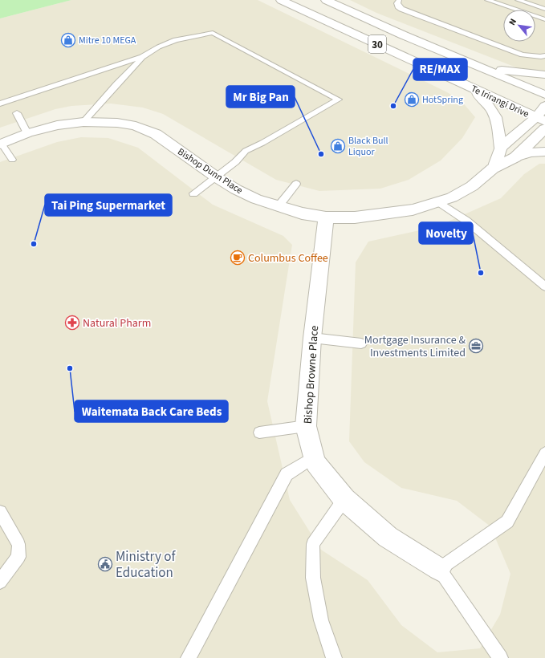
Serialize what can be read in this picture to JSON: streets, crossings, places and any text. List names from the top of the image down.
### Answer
{
  "streets": {
    "street": [
      "30",
      "Te Irirangi Drive",
      "Bishop Dunn Place",
      "Bishop Browne Place"
    ]
  },
  "crossings": [
    ["Te Irirangi Drive", "Bishop Dunn Place"],
    ["Bishop Dunn Place", "Bishop Browne Place"]
  ],
  "places": {
    "shop": ["Mitre 10 MEGA", "HotSpring", "Black Bull Liquor"],
    "other": [
      "RE/MAX",
      "Mr Big Pan",
      "Tai Ping Supermarket",
      "Novelty",
      "Waitemata Back Care Beds"
    ],
    "cafe": ["Columbus Coffee"],
    "pharmacy": ["Natural Pharm"],
    "office": ["Mortgage Insurance & Investments Limited"],
    "public building": ["Ministry of Education"]
  },
  "north": "top left"
}
